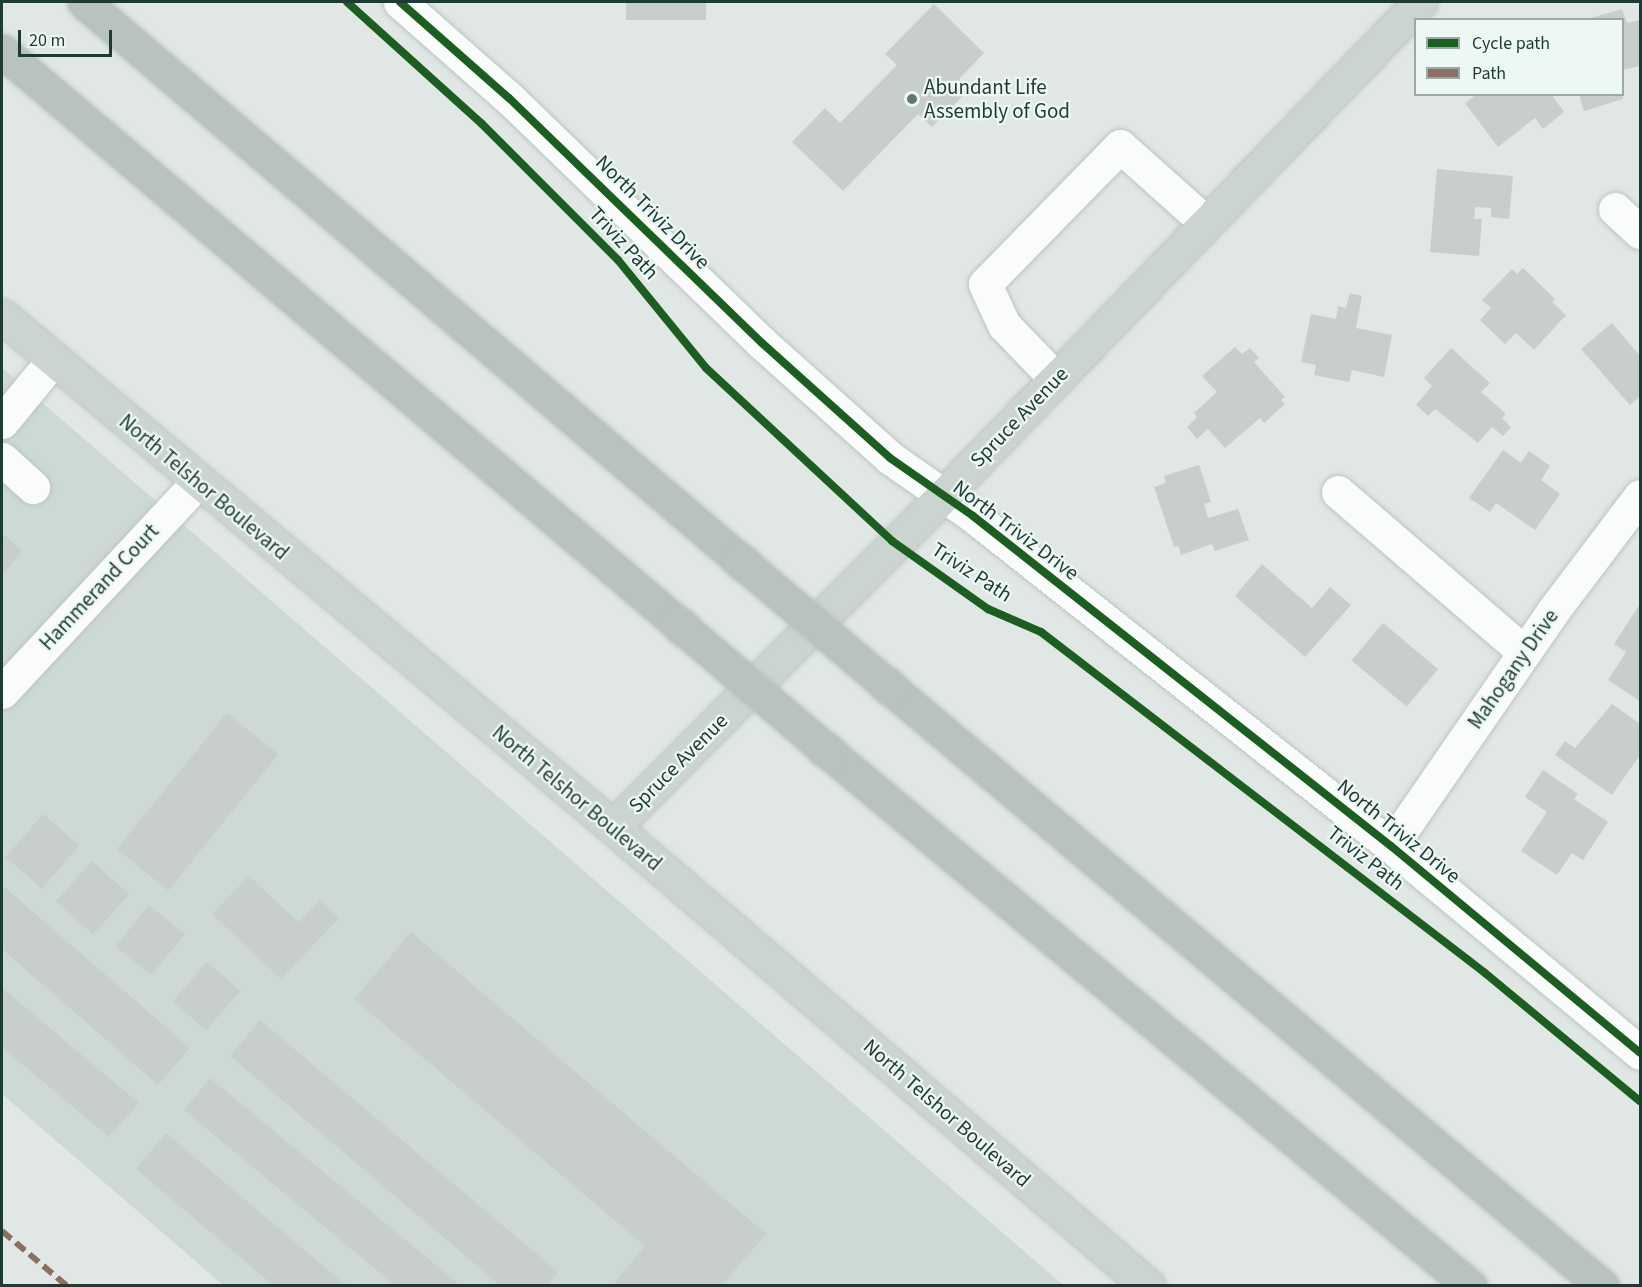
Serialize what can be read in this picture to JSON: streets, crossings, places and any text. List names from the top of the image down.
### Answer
{
  "streets": {
    "main road": ["Spruce Avenue", "North Telshor Boulevard"],
    "street": ["North Triviz Drive", "Hammerand Court", "Mahogany Drive"],
    "cycle path": ["Triviz Path"]
  },
  "crossings": [
    ["North Triviz Drive", "Spruce Avenue"],
    ["North Triviz Drive", "Mahogany Drive"],
    ["Spruce Avenue", "North Telshor Boulevard"],
    ["North Telshor Boulevard", "Hammerand Court"]
  ],
  "places": ["Abundant Life Assembly of God"],
  "legend": ["Cycle path", "Path"],
  "scale_bar": "20 m"
}
